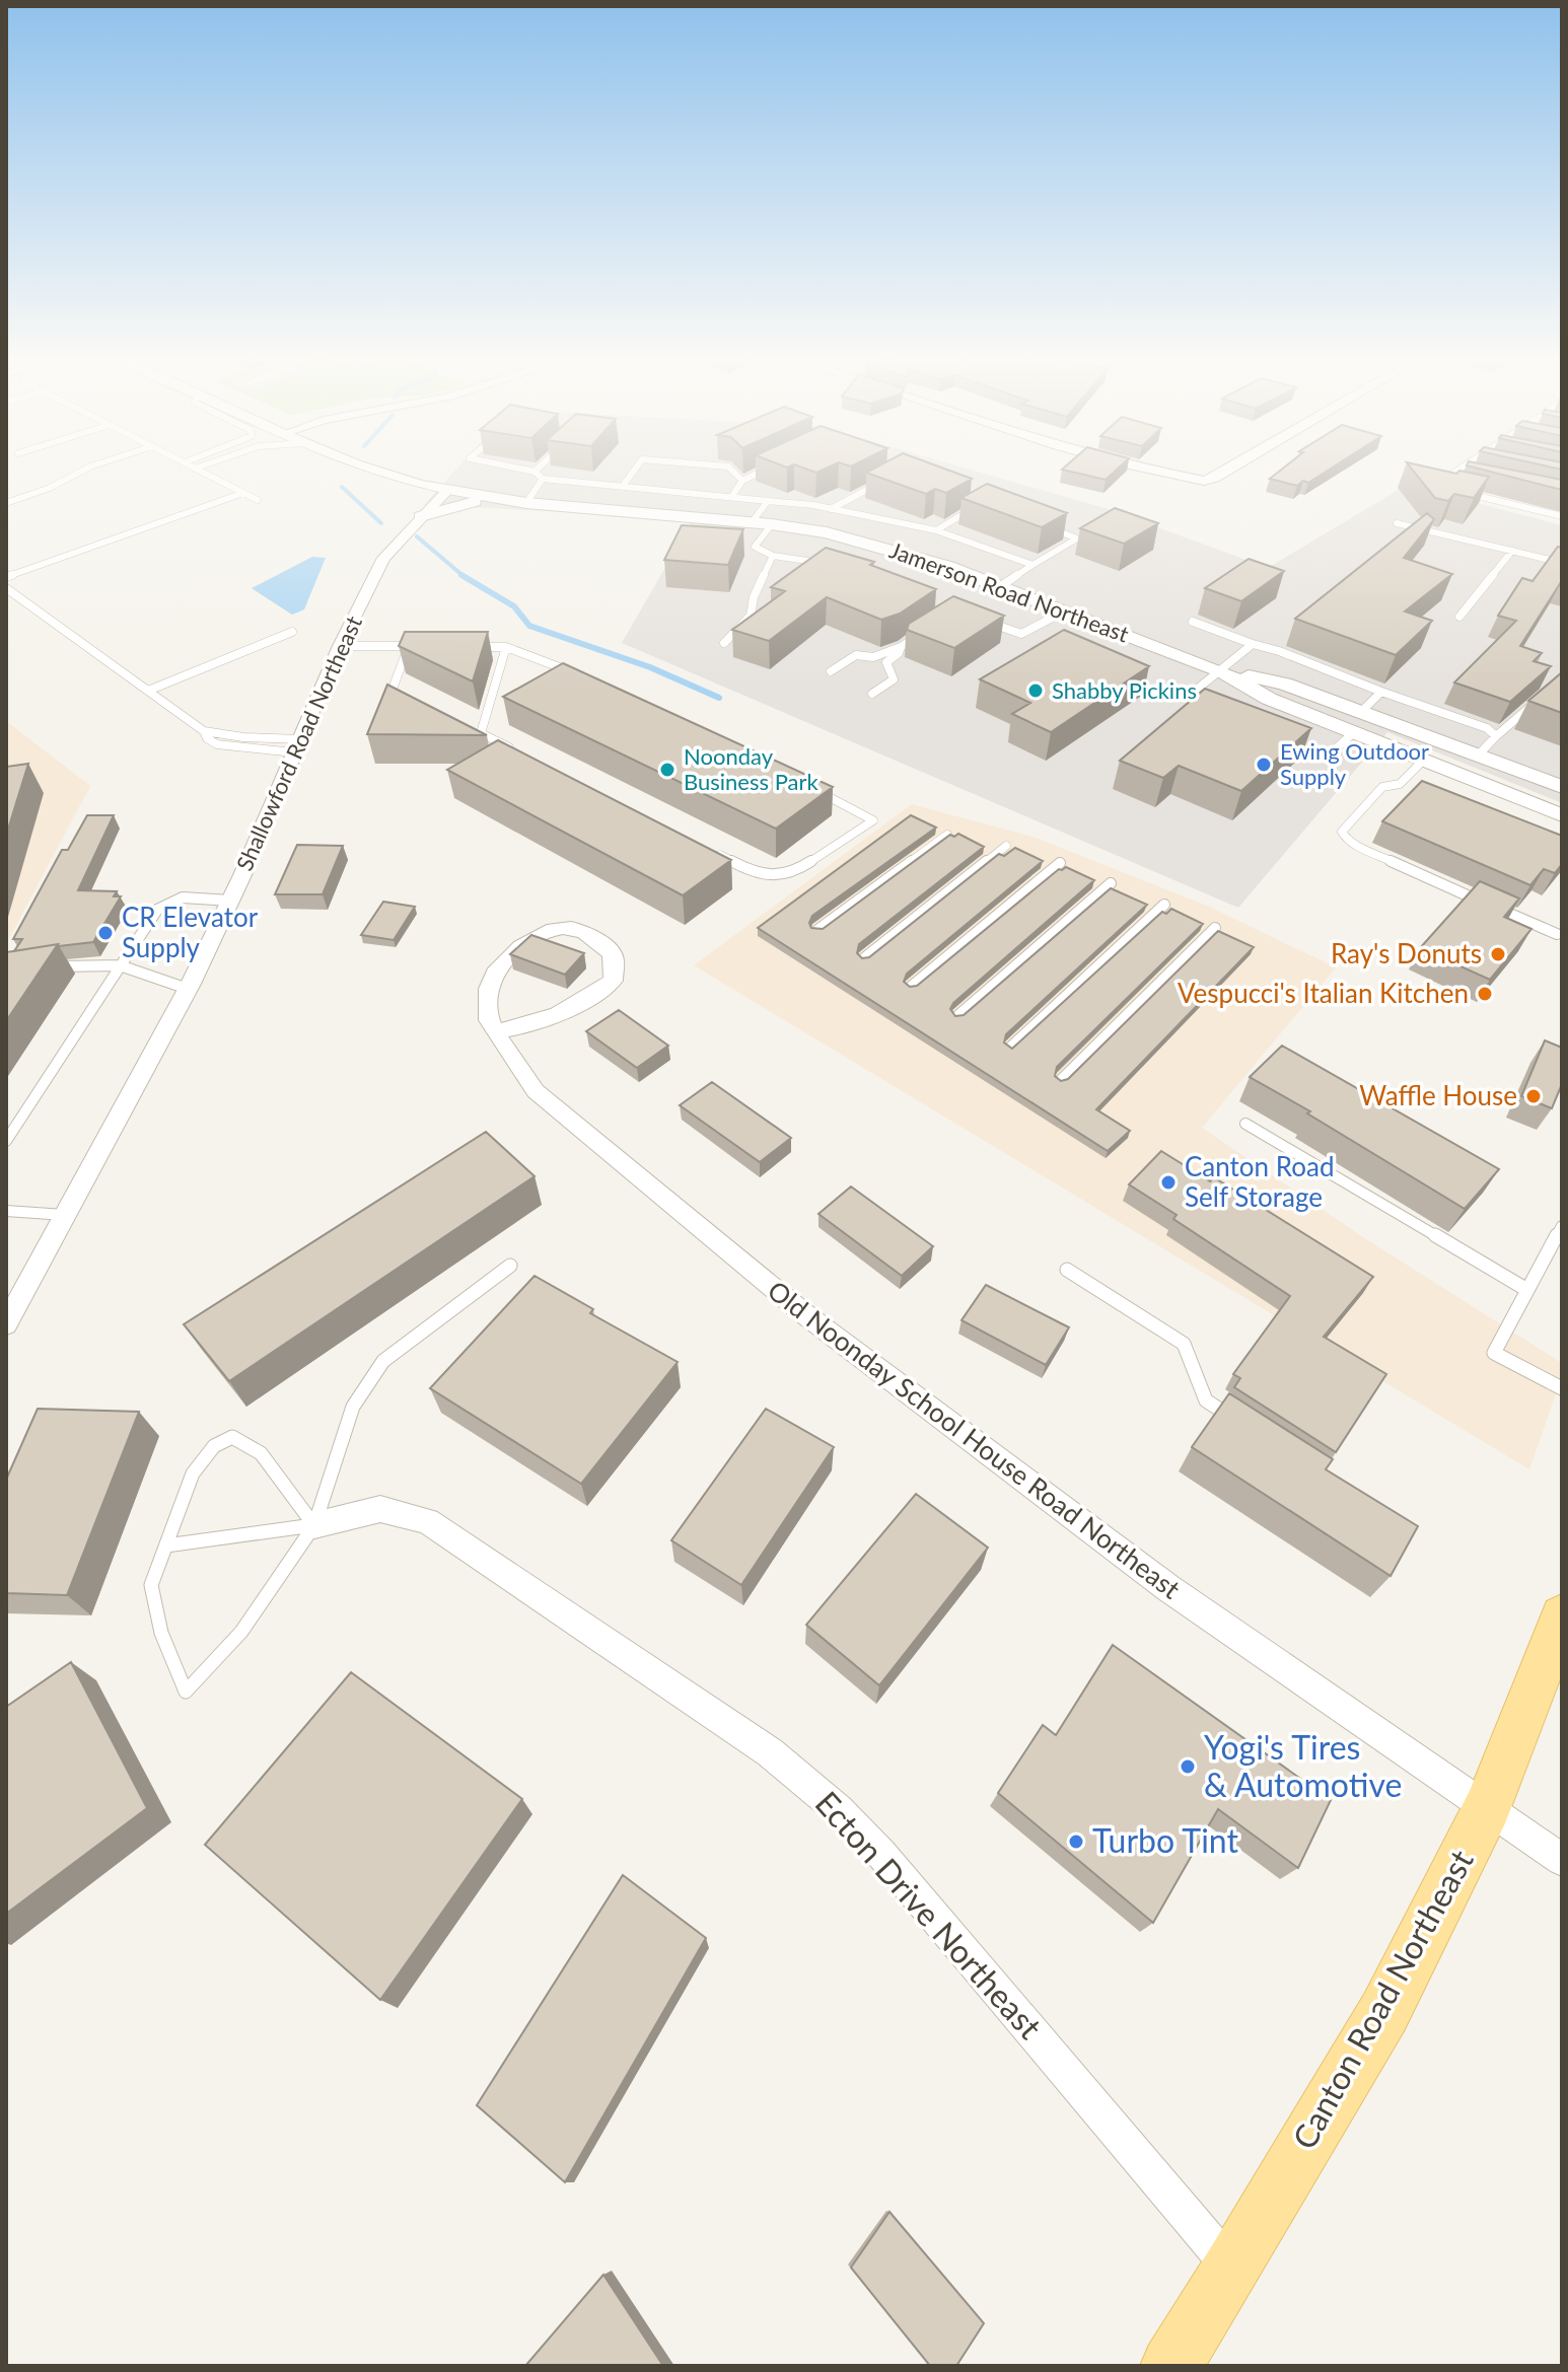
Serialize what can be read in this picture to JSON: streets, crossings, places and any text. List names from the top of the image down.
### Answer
{
  "streets": {
    "main road": ["Canton Road Northeast"],
    "street": [
      "Jamerson Road Northeast",
      "Shallowford Road Northeast",
      "Old Noonday School House Road Northeast",
      "Ecton Drive Northeast"
    ]
  },
  "crossings": [
    ["Jamerson Road Northeast", "Shallowford Road Northeast"],
    ["Old Noonday School House Road Northeast", "Canton Road Northeast"],
    ["Ecton Drive Northeast", "Canton Road Northeast"]
  ],
  "places": [
    "Shabby Pickins",
    "Ewing Outdoor Supply",
    "Noonday Business Park",
    "CR Elevator Supply",
    "Ray's Donuts",
    "Vespucci's Italian Kitchen",
    "Waffle House",
    "Canton Road Self Storage",
    "Yogi's Tires & Automotive",
    "Turbo Tint"
  ]
}
